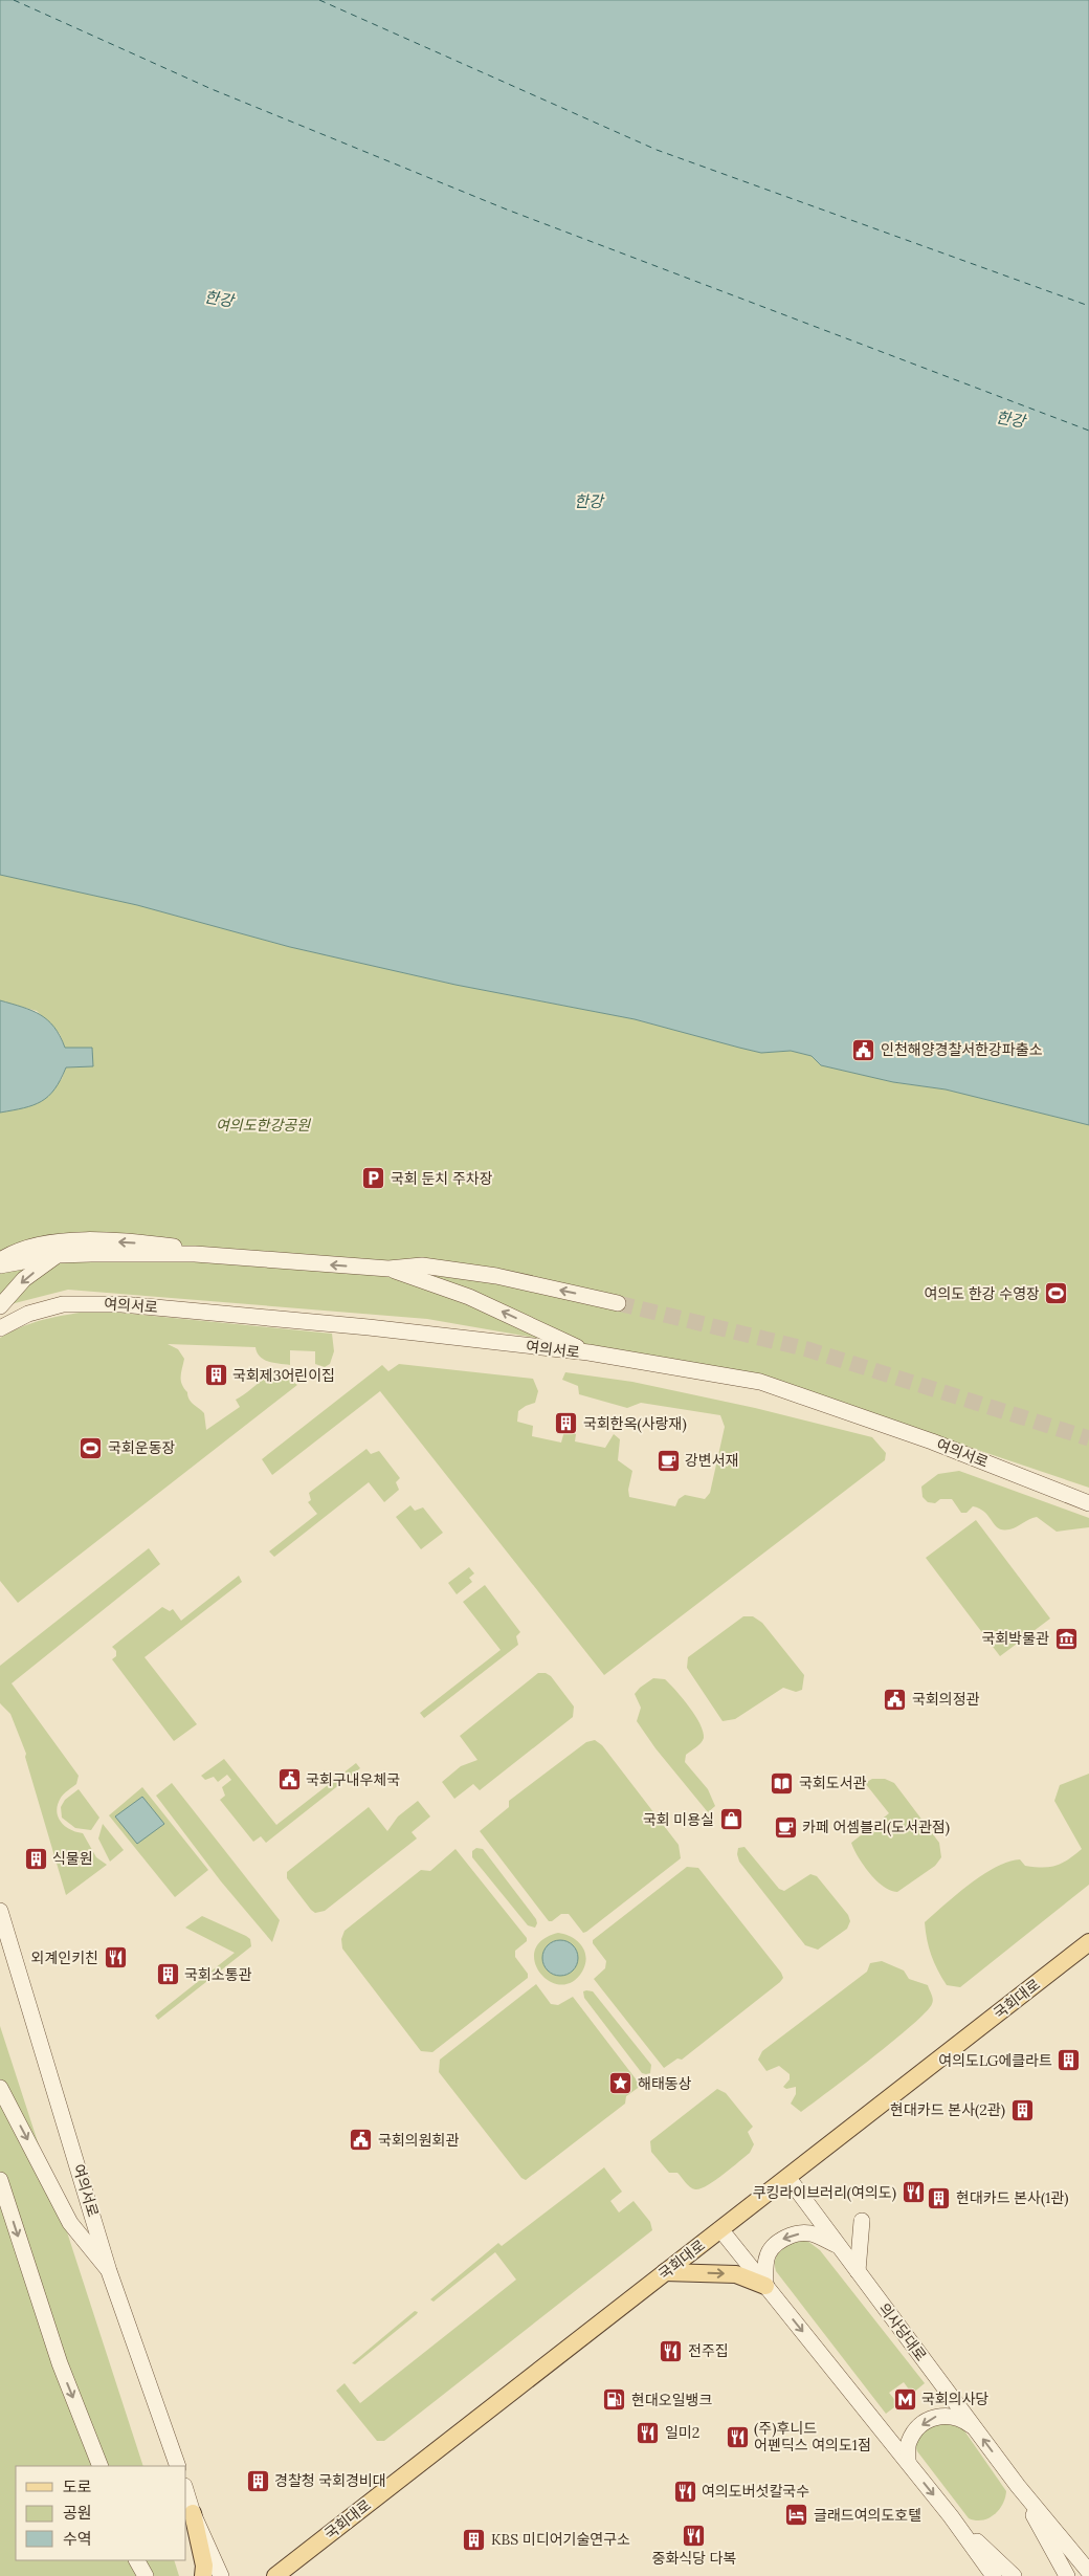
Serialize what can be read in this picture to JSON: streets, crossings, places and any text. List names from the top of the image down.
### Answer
{
  "streets": {
    "main road": ["여의서로", "국회대로", "의사당대로"]
  },
  "crossings": [
    ["국회대로", "의사당대로"]
  ],
  "water": ["한강"],
  "parks": ["여의도한강공원"],
  "places": {
    "public building": [
      "인천해양경찰서한강파출소",
      "국회의정관",
      "국회구내우체국",
      "국회의원회관"
    ],
    "parking": ["국회 둔치 주차장"],
    "sports": ["여의도 한강 수영장", "국회운동장"],
    "building": [
      "국회제3어린이집",
      "국회한옥(사랑재)",
      "식물원",
      "국회소통관",
      "여의도LG에클라트",
      "현대카드 본사(2관)",
      "현대카드 본사(1관)",
      "경찰청 국회경비대",
      "KBS 미디어기술연구소"
    ],
    "cafe": ["강변서재", "카페 어셈블리(도서관점)"],
    "museum": ["국회박물관"],
    "library": ["국회도서관"],
    "shop": ["국회 미용실"],
    "restaurant": [
      "외계인키친",
      "쿠킹라이브러리(여의도)",
      "전주집",
      "일미2",
      "(주)후니드 어펜딕스 여의도1점",
      "여의도버섯칼국수",
      "중화식당 다복"
    ],
    "place": ["해태동상"],
    "metro station": ["국회의사당"],
    "fuel station": ["현대오일뱅크"],
    "hotel": ["글래드여의도호텔"]
  },
  "legend": ["도로", "공원", "수역"]
}
